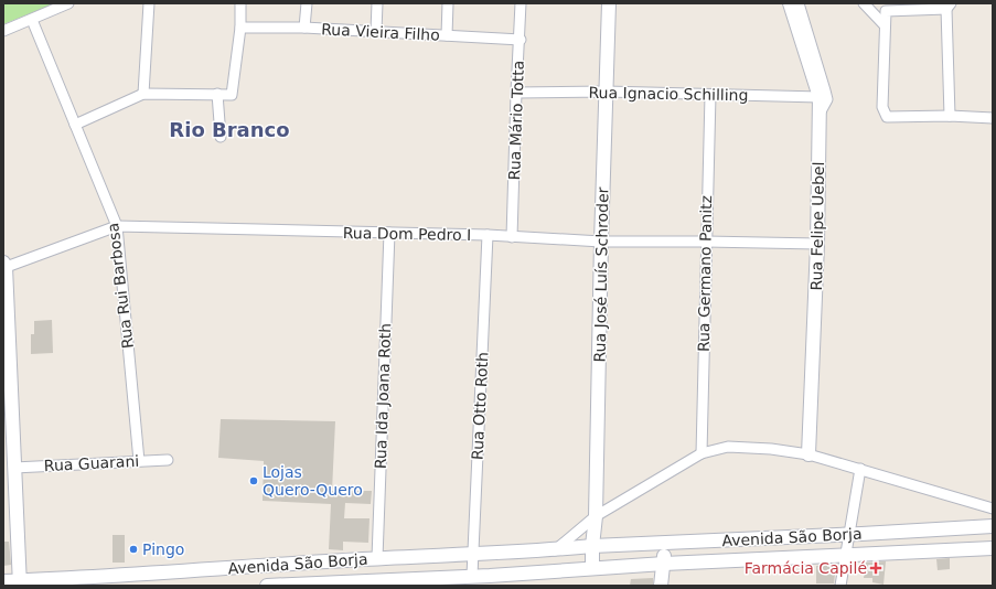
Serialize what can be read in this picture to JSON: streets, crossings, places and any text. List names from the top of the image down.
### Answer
{
  "streets": {
    "main road": ["Rua Felipe Uebel", "Rua José Luís Schroder", "Avenida São Borja"],
    "street": [
      "Rua Vieira Filho",
      "Rua Ignacio Schilling",
      "Rua Mário Totta",
      "Rua Dom Pedro I",
      "Rua Germano Panitz",
      "Rua Rui Barbosa",
      "Rua Ida Joana Roth",
      "Rua Otto Roth",
      "Rua Guarani"
    ]
  },
  "crossings": [
    ["Rua Vieira Filho", "Rua Mário Totta"],
    ["Rua Ignacio Schilling", "Rua Mário Totta"],
    ["Rua Ignacio Schilling", "Rua Felipe Uebel"],
    ["Rua Ignacio Schilling", "Rua Germano Panitz"],
    ["Rua Ignacio Schilling", "Rua José Luís Schroder"],
    ["Rua Mário Totta", "Rua Dom Pedro I"],
    ["Rua Felipe Uebel", "Rua Dom Pedro I"],
    ["Rua Dom Pedro I", "Rua Germano Panitz"],
    ["Rua Dom Pedro I", "Rua José Luís Schroder"],
    ["Rua Dom Pedro I", "Rua Rui Barbosa"],
    ["Rua Dom Pedro I", "Rua Ida Joana Roth"],
    ["Rua Dom Pedro I", "Rua Otto Roth"],
    ["Rua José Luís Schroder", "Avenida São Borja"],
    ["Rua Rui Barbosa", "Rua Guarani"],
    ["Rua Ida Joana Roth", "Avenida São Borja"],
    ["Rua Otto Roth", "Avenida São Borja"]
  ],
  "districts": ["Rio Branco"],
  "places": {
    "other": ["Lojas Quero-Quero", "Pingo"],
    "health": ["Farmácia Capilé"]
  }
}
